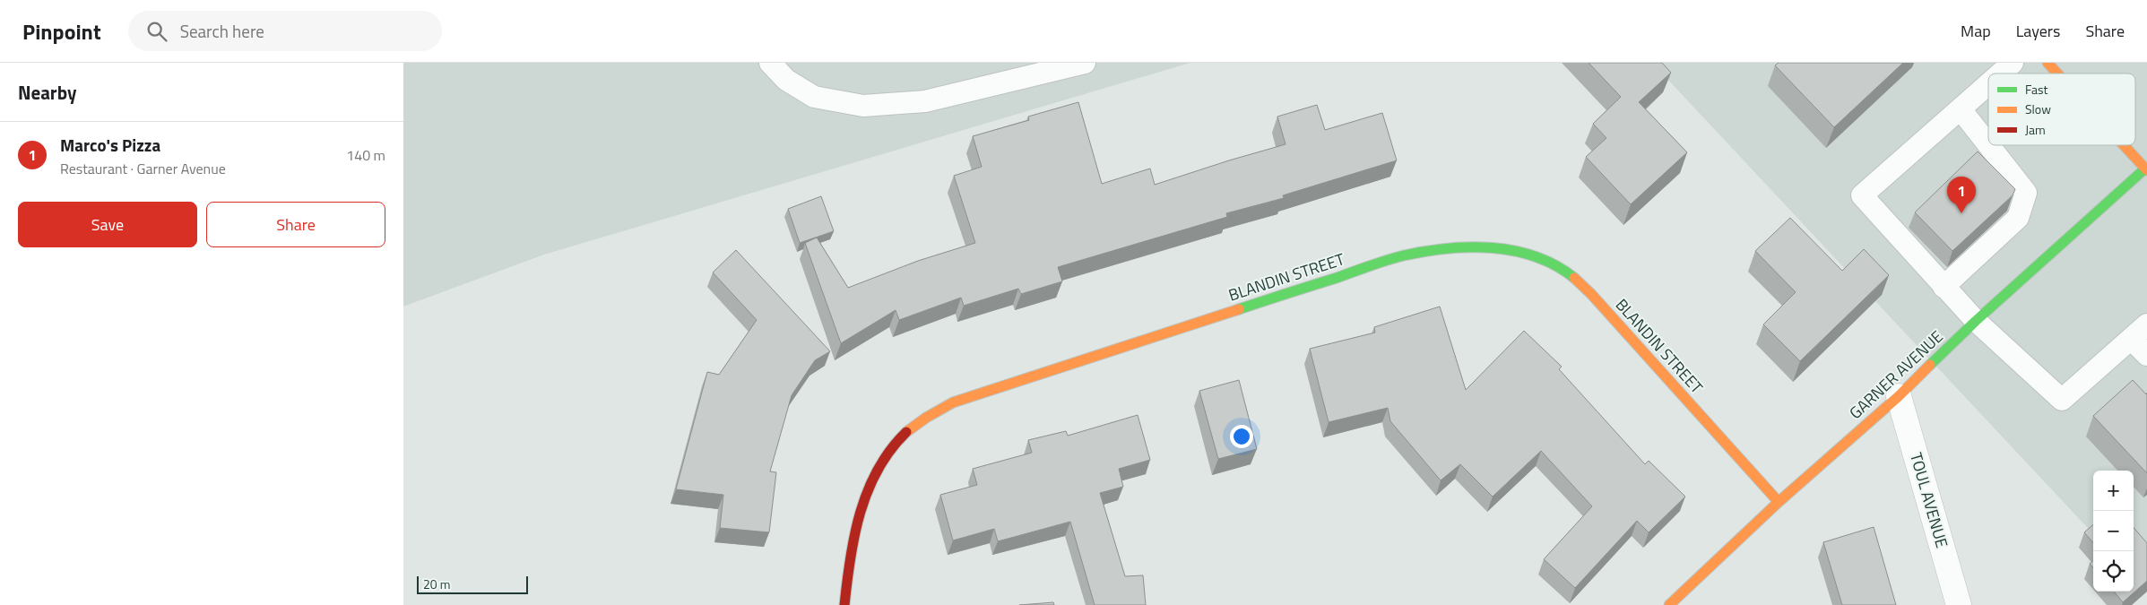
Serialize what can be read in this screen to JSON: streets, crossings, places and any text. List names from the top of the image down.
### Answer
{
  "streets": {
    "street": ["BLANDIN STREET", "GARNER AVENUE", "TOUL AVENUE"]
  },
  "crossings": [
    ["BLANDIN STREET", "GARNER AVENUE"],
    ["GARNER AVENUE", "TOUL AVENUE"]
  ],
  "legend": ["Fast", "Slow", "Jam"],
  "scale_bar": "20 m",
  "page": {
    "header": "Pinpoint",
    "search": "Search here",
    "nav": ["Map", "Layers", "Share"],
    "heading": "Nearby",
    "list": [
      {
        "mark": "1",
        "name": "Marco's Pizza",
        "note": "Restaurant · Garner Avenue",
        "value": "140 m"
      }
    ],
    "pins": "1",
    "buttons": ["Save", "Share"],
    "map_buttons": ["+", "−"],
    "scale": "20 m"
  }
}
